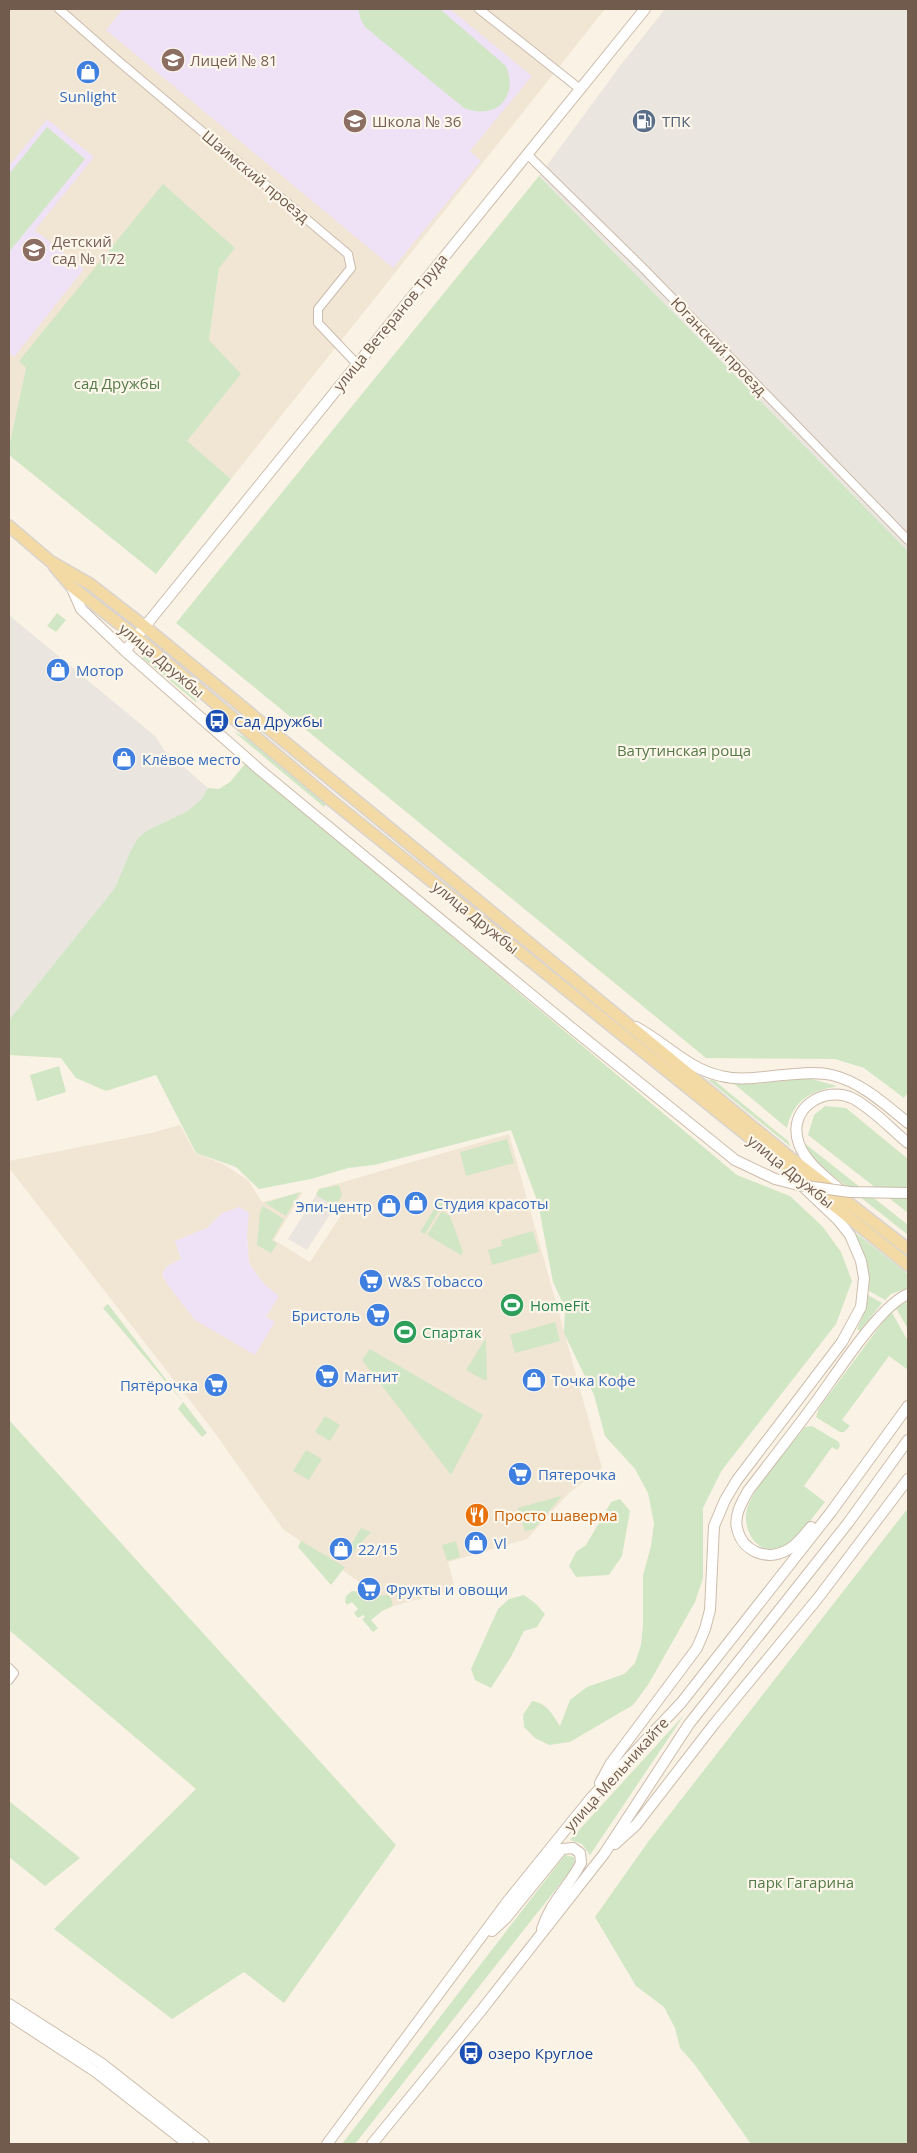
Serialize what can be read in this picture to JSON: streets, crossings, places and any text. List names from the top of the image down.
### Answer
{
  "streets": {
    "main road": ["улица Ветеранов Труда", "улица Дружбы", "улица Мельникайте"],
    "street": ["Шаимский проезд", "Юганский проезд"]
  },
  "crossings": [
    ["Шаимский проезд", "улица Ветеранов Труда"],
    ["улица Ветеранов Труда", "Юганский проезд"],
    ["улица Ветеранов Труда", "улица Дружбы"]
  ],
  "parks": ["сад Дружбы", "Ватутинская роща", "парк Гагарина"],
  "places": {
    "school or university": ["Лицей № 81", "Школа № 36", "Детский сад № 172"],
    "shop": [
      "Sunlight",
      "Мотор",
      "Клёвое место",
      "Студия красоты",
      "Эпи-центр",
      "Точка Кофе",
      "Vl",
      "22/15"
    ],
    "fuel station": ["ТПК"],
    "bus stop": ["Сад Дружбы", "озеро Круглое"],
    "supermarket": [
      "W&S Tobacco",
      "Бристоль",
      "Магнит",
      "Пятёрочка",
      "Пятерочка",
      "Фрукты и овощи"
    ],
    "sports": ["HomeFit", "Спартак"],
    "restaurant": ["Просто шаверма"]
  }
}
